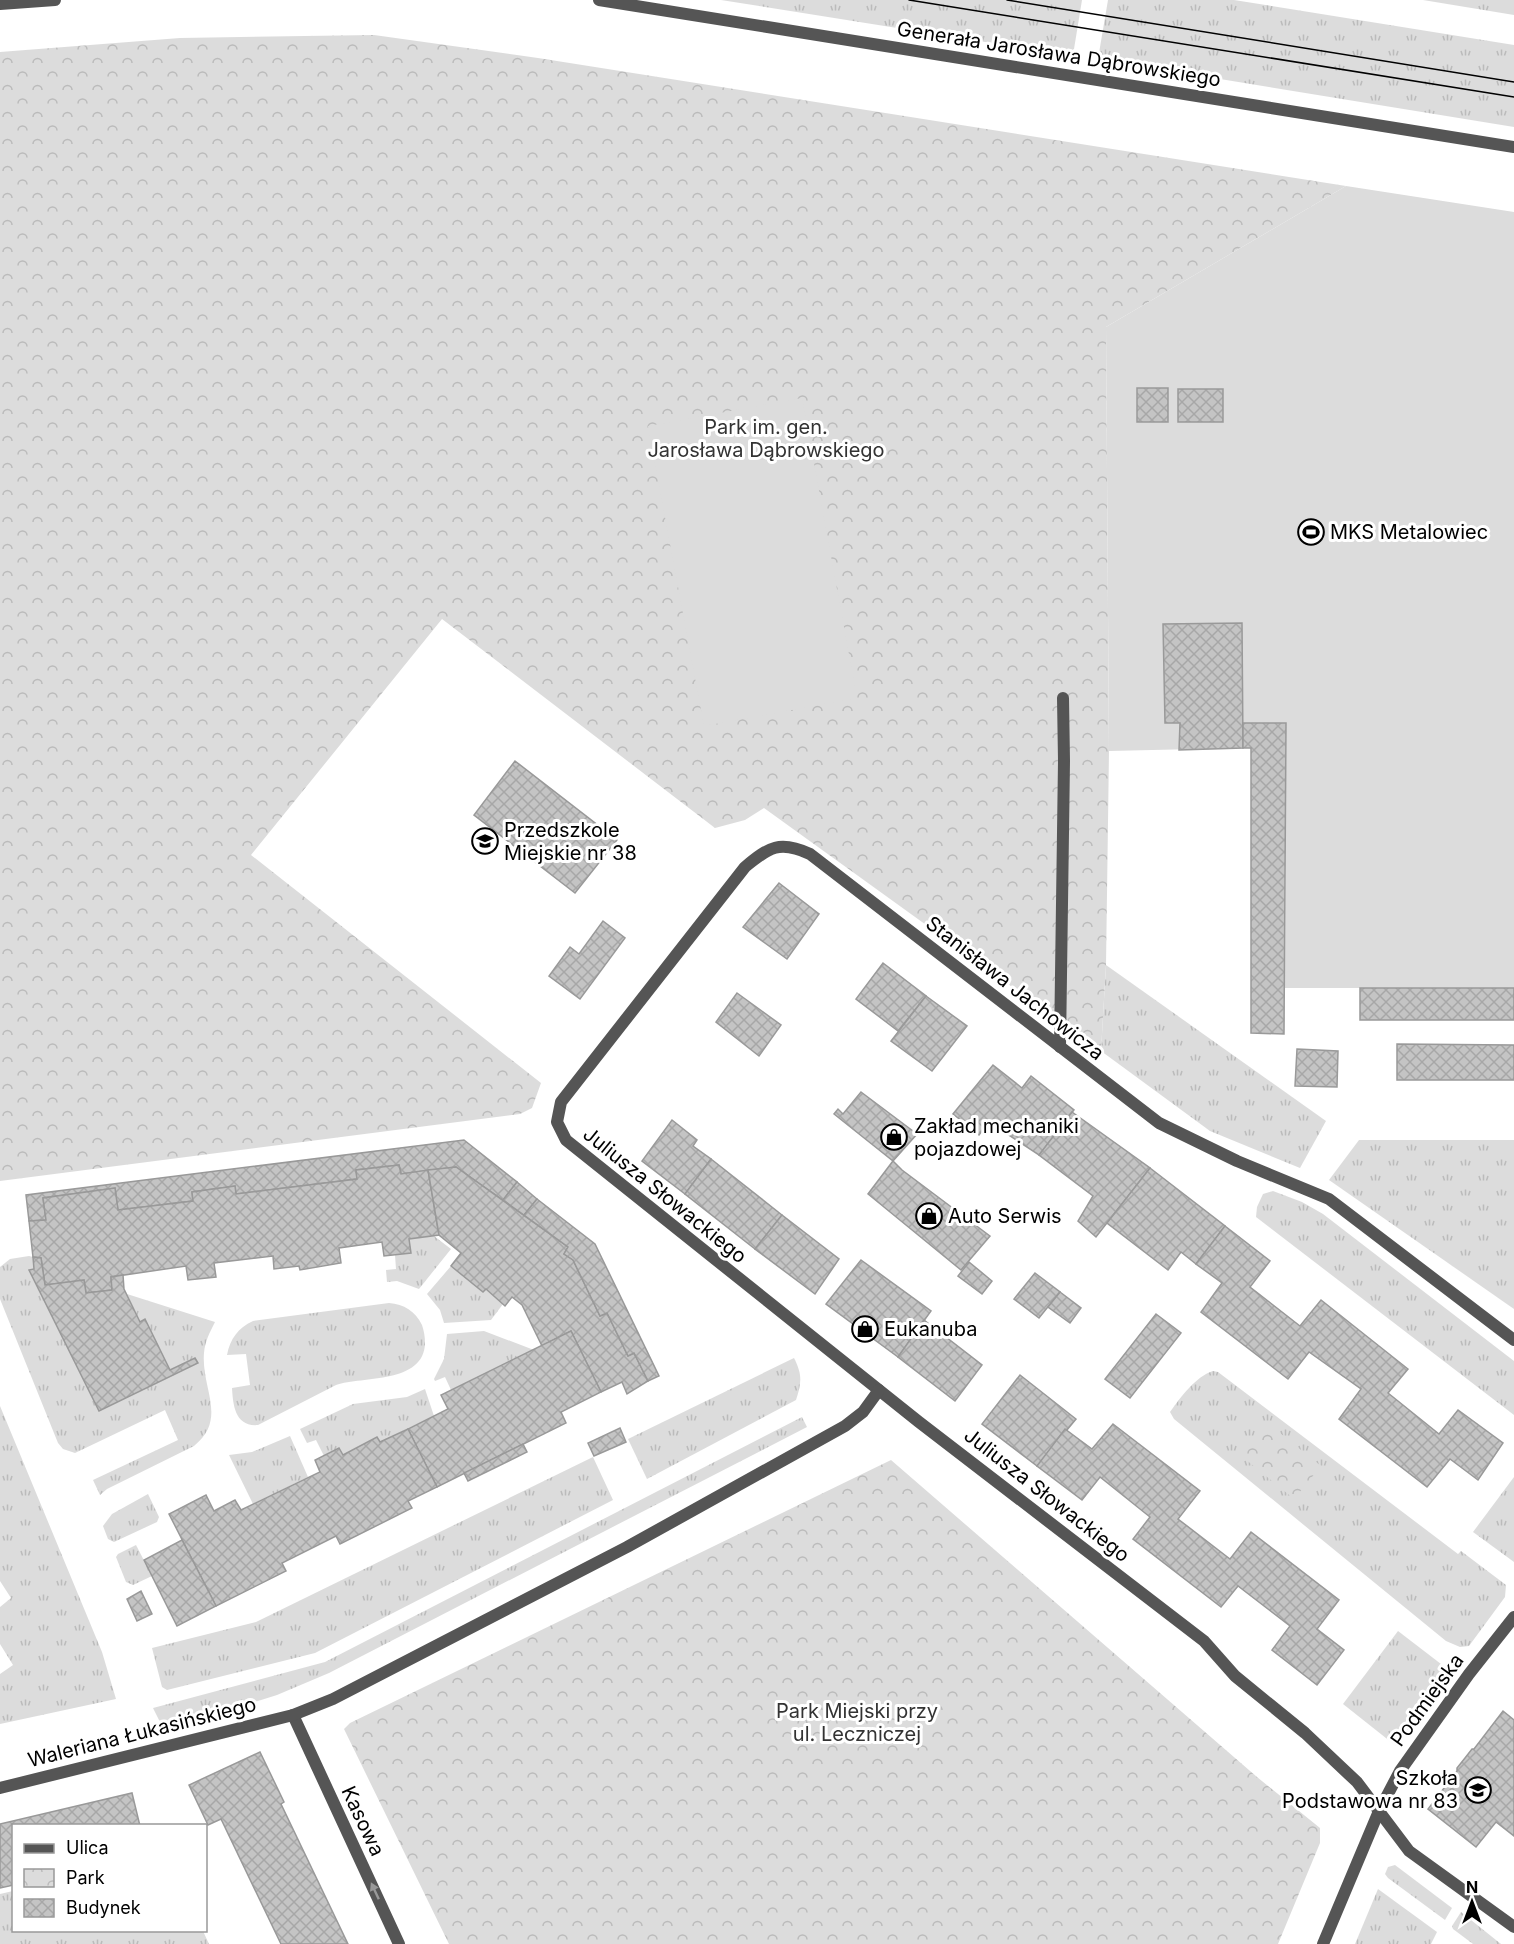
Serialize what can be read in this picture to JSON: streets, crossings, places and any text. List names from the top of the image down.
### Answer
{
  "streets": {
    "street": [
      "Generała Jarosława Dąbrowskiego",
      "Stanisława Jachowicza",
      "Juliusza Słowackiego",
      "Podmiejska",
      "Waleriana Łukasińskiego",
      "Kasowa"
    ]
  },
  "crossings": [
    ["Stanisława Jachowicza", "Juliusza Słowackiego"],
    ["Juliusza Słowackiego", "Podmiejska"],
    ["Juliusza Słowackiego", "Waleriana Łukasińskiego"],
    ["Waleriana Łukasińskiego", "Kasowa"]
  ],
  "one_way": ["Kasowa"],
  "parks": ["Park im. gen. Jarosława Dąbrowskiego", "Park Miejski przy ul. Leczniczej"],
  "places": {
    "sports": ["MKS Metalowiec"],
    "school or university": ["Przedszkole Miejskie nr 38", "Szkoła Podstawowa nr 83"],
    "shop": ["Zakład mechaniki pojazdowej", "Auto Serwis", "Eukanuba"]
  },
  "legend": ["Ulica", "Park", "Budynek"],
  "north": "top"
}
